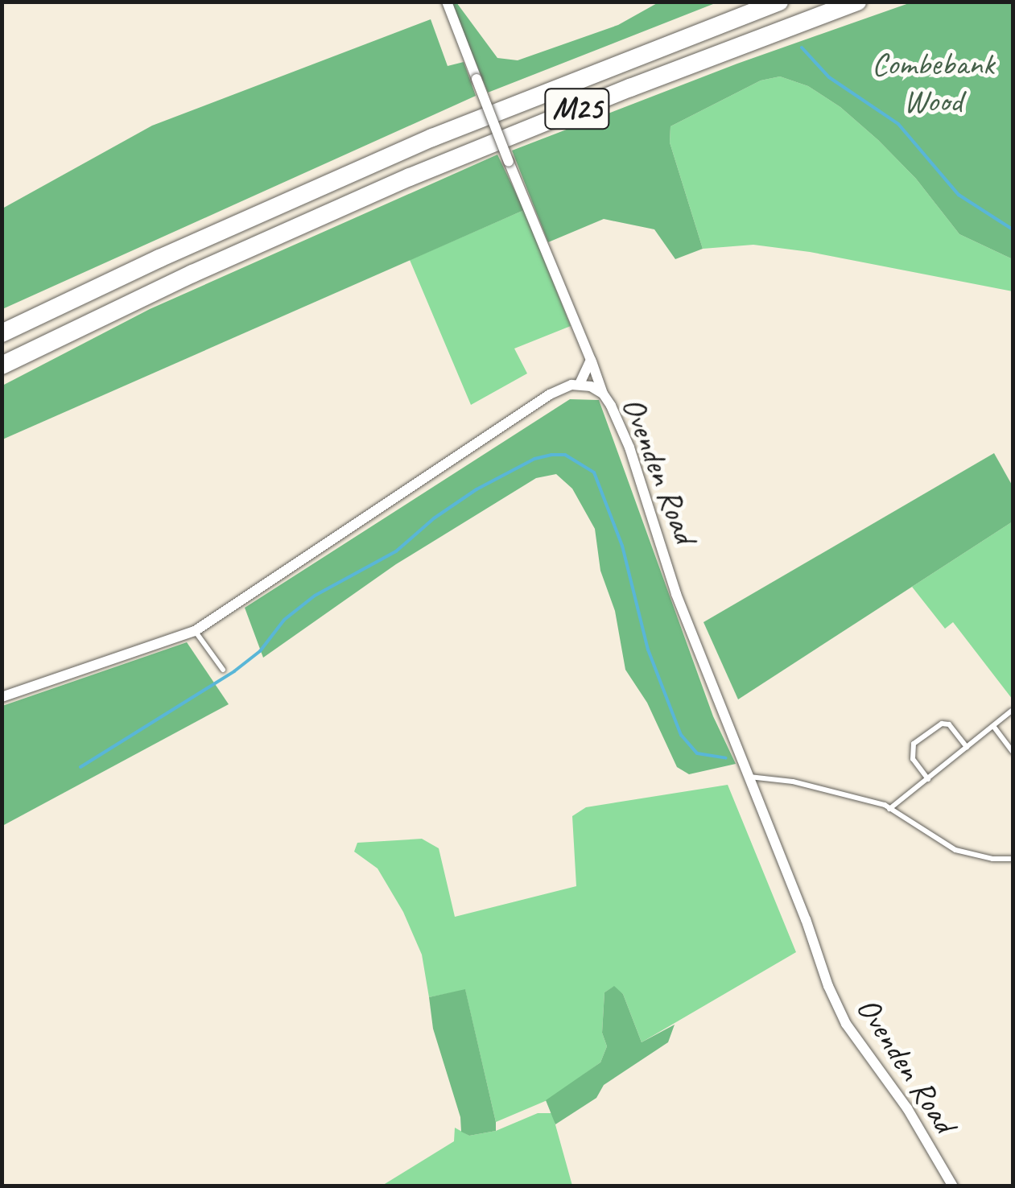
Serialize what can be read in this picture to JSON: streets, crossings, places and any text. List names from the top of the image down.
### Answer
{
  "streets": {
    "highway": ["M25"],
    "street": ["Ovenden Road"]
  },
  "parks": ["Combebank Wood"]
}
